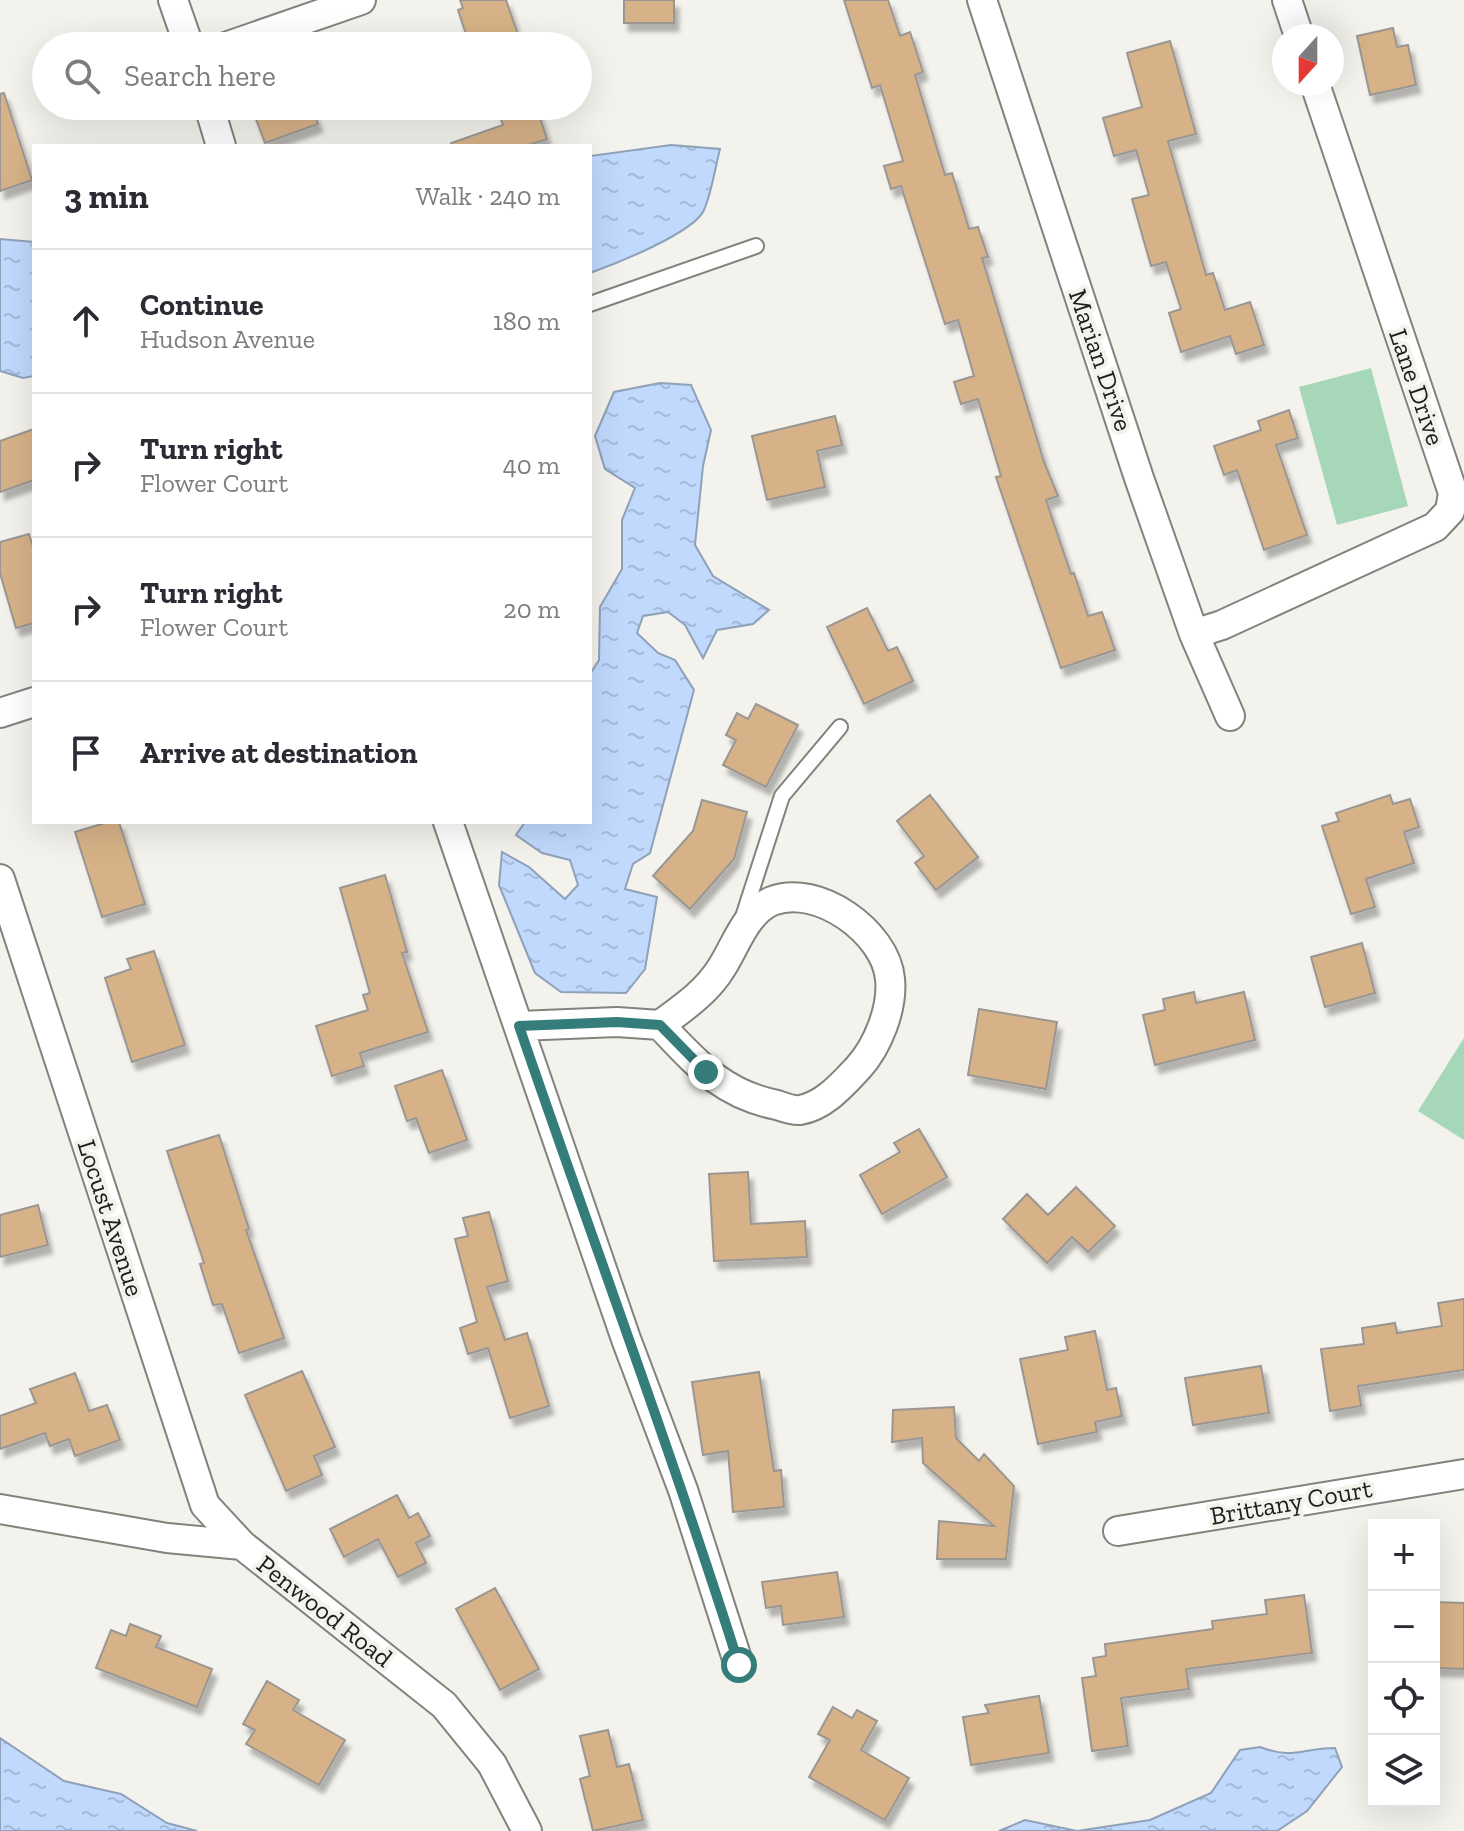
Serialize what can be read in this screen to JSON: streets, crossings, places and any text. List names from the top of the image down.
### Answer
{
  "streets": {
    "street": [
      "Marian Drive",
      "Lane Drive",
      "Locust Avenue",
      "Brittany Court",
      "Penwood Road"
    ]
  },
  "crossings": [
    ["Marian Drive", "Lane Drive"],
    ["Locust Avenue", "Penwood Road"]
  ],
  "north": "bottom",
  "page": {
    "search": "Search here",
    "heading": ["3 min", "Walk · 240 m"],
    "list": [
      ["Continue", "Hudson Avenue", "180 m"],
      ["Turn right", "Flower Court", "40 m"],
      ["Turn right", "Flower Court", "20 m"],
      "Arrive at destination"
    ],
    "map_buttons": ["+", "−"]
  }
}
